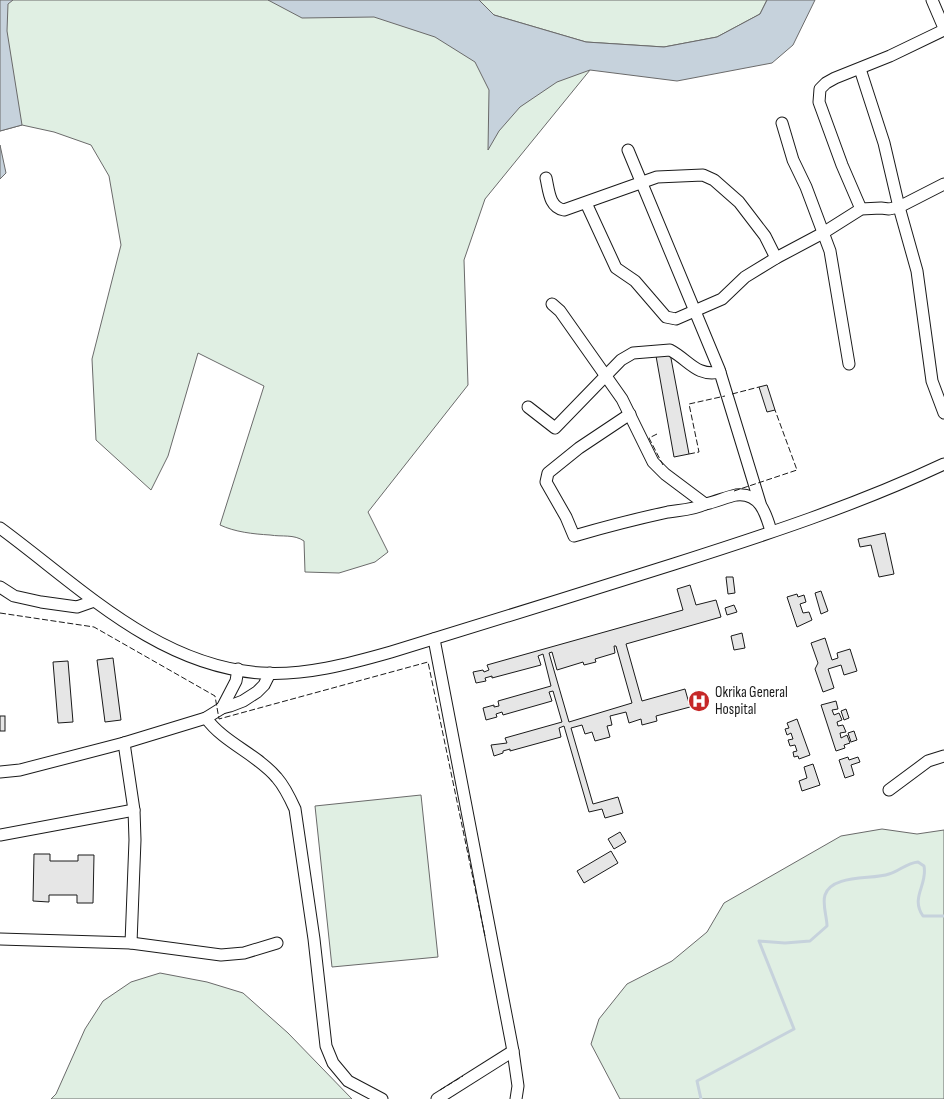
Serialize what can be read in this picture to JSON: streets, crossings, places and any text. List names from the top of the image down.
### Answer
{
  "places": {
    "hospital": ["Okrika General Hospital"]
  }
}
